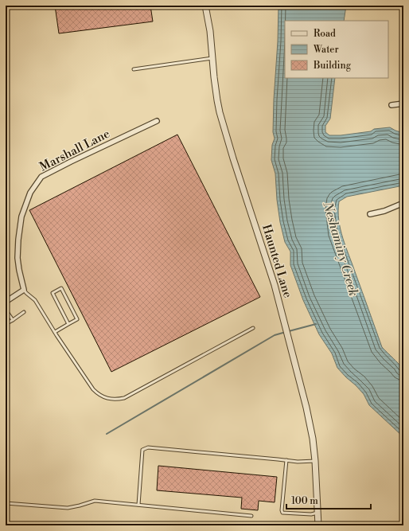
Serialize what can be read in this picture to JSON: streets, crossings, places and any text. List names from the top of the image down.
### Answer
{
  "streets": {
    "street": ["Marshall Lane", "Haunted Lane"]
  },
  "water": ["Neshaminy Creek"],
  "legend": ["Road", "Water", "Building"],
  "scale_bar": "100 m"
}
